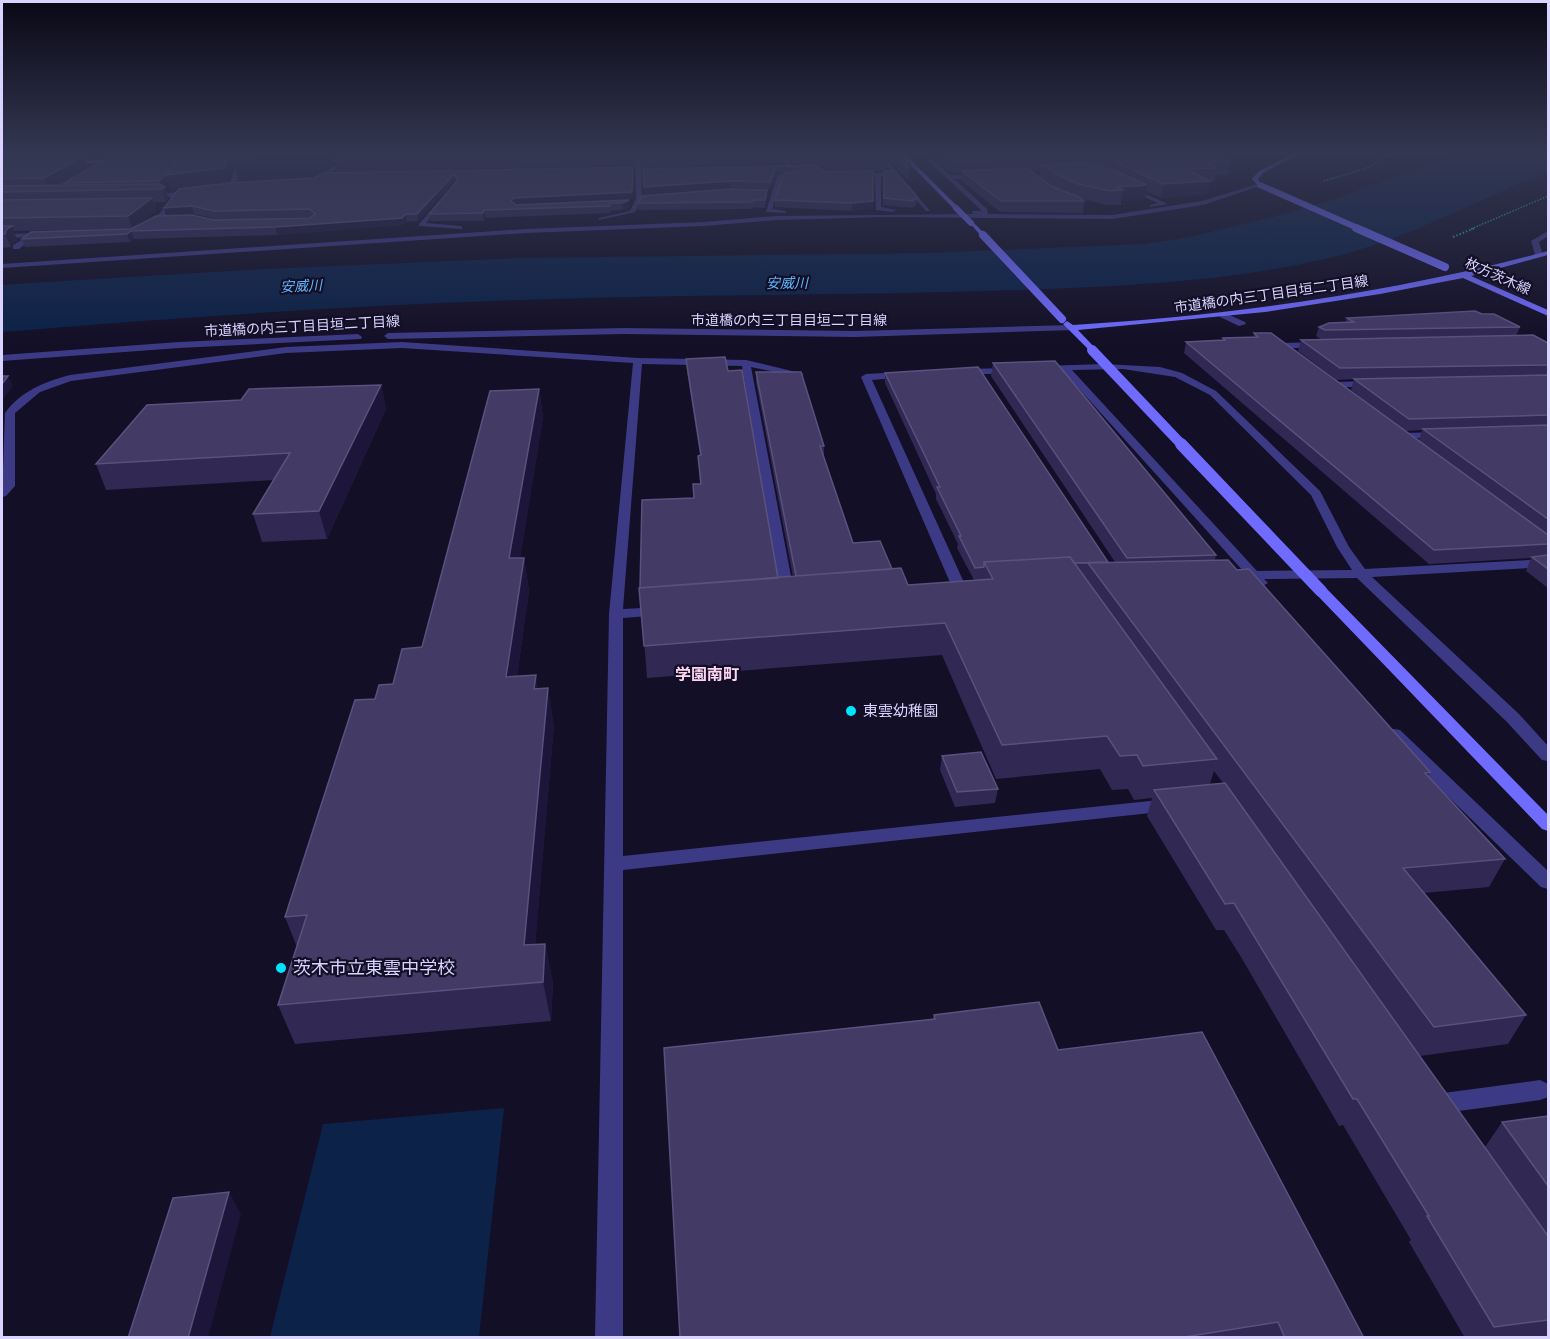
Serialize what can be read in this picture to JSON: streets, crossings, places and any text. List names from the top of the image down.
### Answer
{
  "streets": {
    "street": ["枚方茨木線", "市道橋の内三丁目目垣二丁目線"]
  },
  "crossings": [
    ["枚方茨木線", "市道橋の内三丁目目垣二丁目線"]
  ],
  "districts": ["学園南町"],
  "water": ["安威川"],
  "places": ["東雲幼稚園", "茨木市立東雲中学校"]
}
